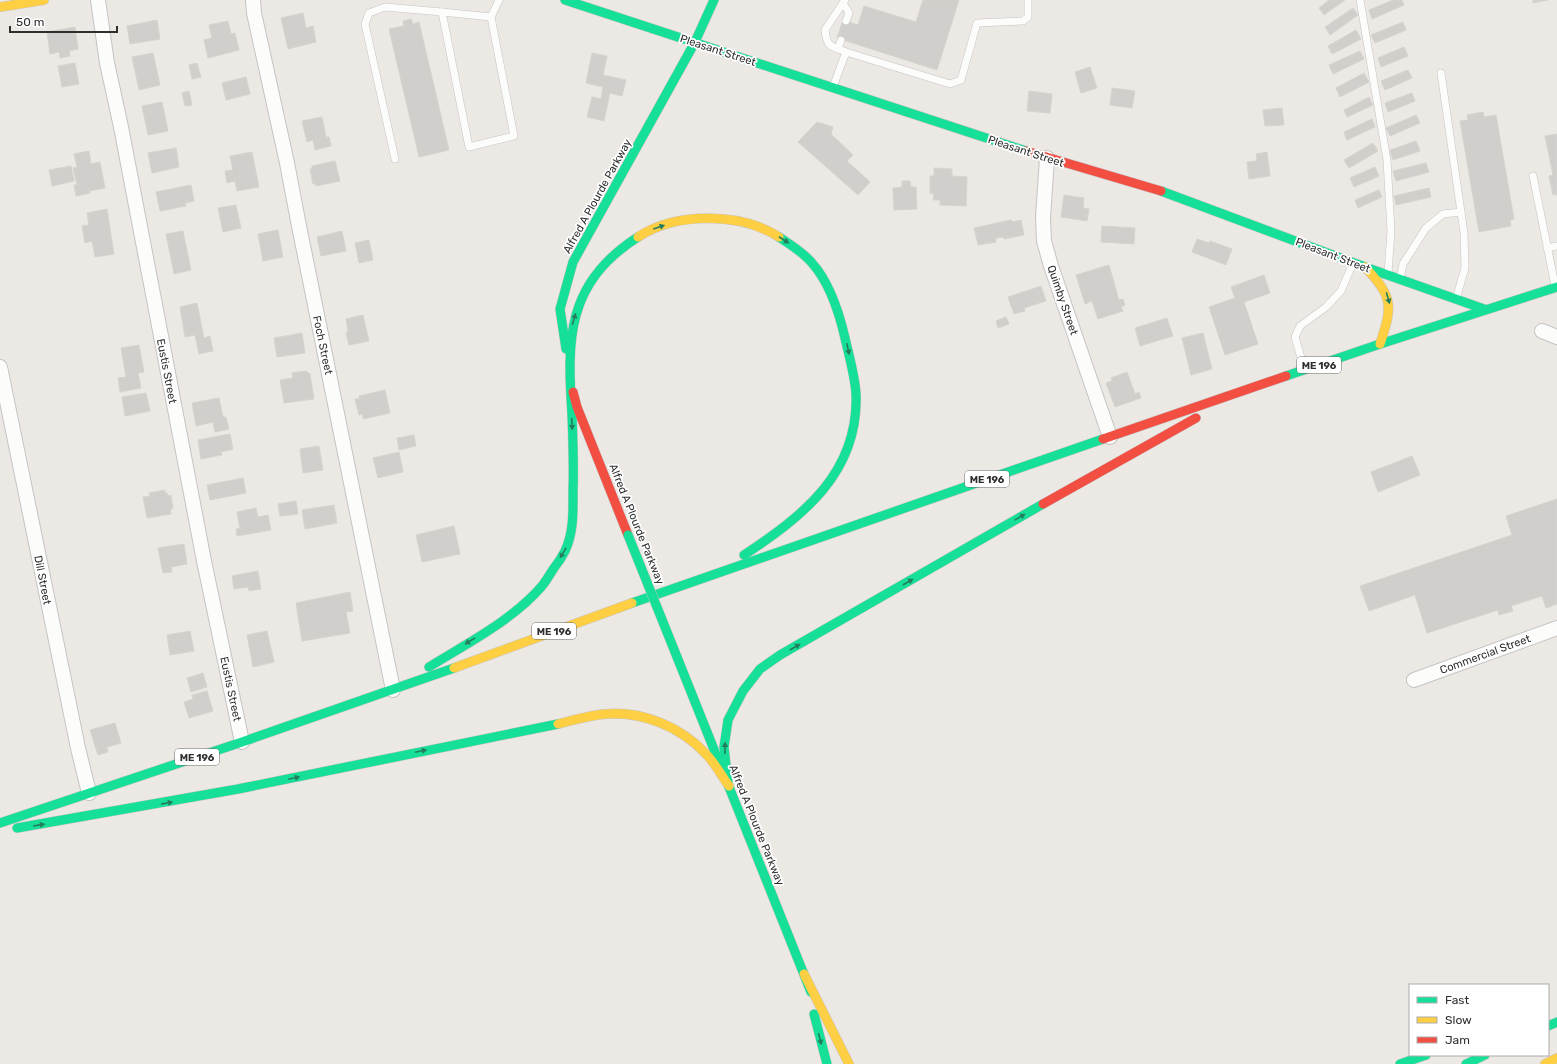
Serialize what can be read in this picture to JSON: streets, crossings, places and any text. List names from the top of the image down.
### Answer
{
  "streets": {
    "main road": ["Pleasant Street", "Alfred A Plourde Parkway", "ME 196"],
    "street": [
      "Quimby Street",
      "Foch Street",
      "Eustis Street",
      "Dill Street",
      "Commercial Street"
    ]
  },
  "crossings": [
    ["Pleasant Street", "Alfred A Plourde Parkway"],
    ["Pleasant Street", "Quimby Street"],
    ["Pleasant Street", "ME 196"],
    ["Quimby Street", "ME 196"],
    ["Foch Street", "ME 196"],
    ["ME 196", "Eustis Street"],
    ["ME 196", "Dill Street"]
  ],
  "legend": ["Fast", "Slow", "Jam"],
  "scale_bar": "50 m"
}
